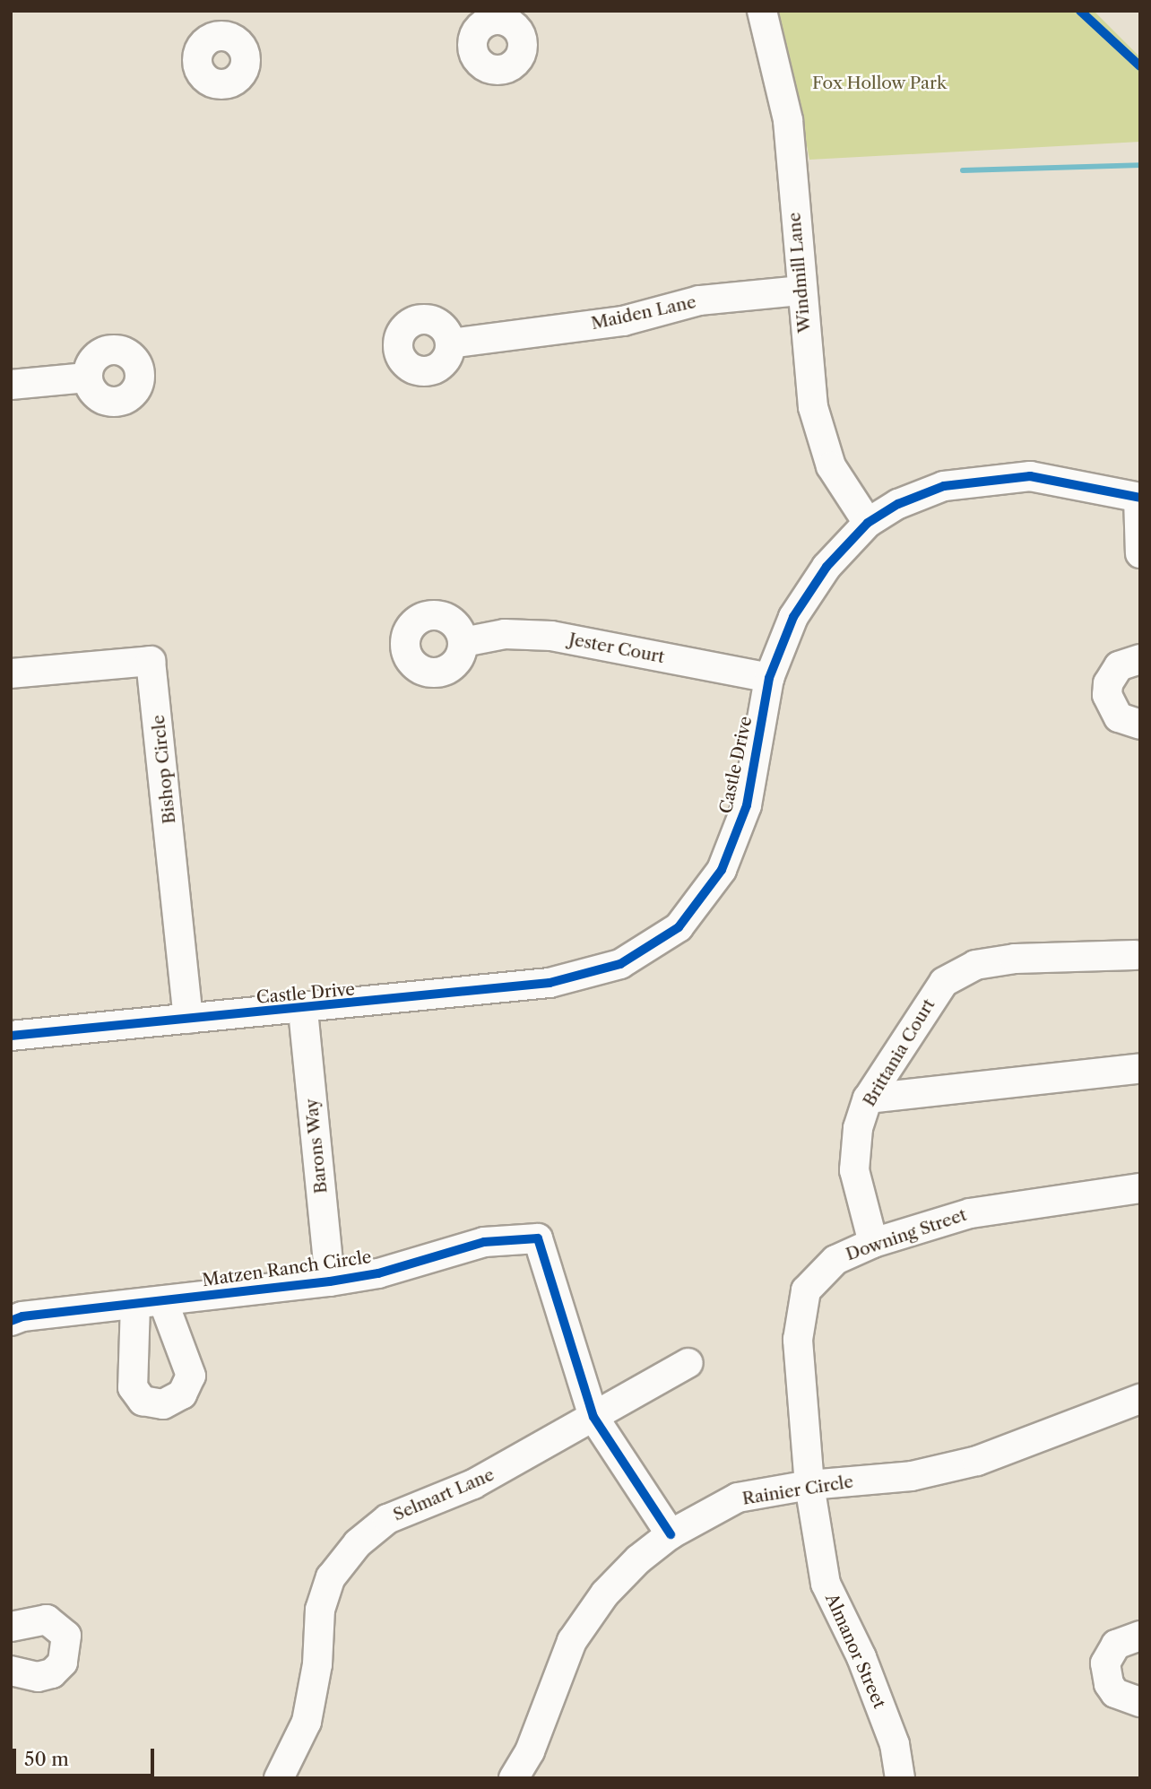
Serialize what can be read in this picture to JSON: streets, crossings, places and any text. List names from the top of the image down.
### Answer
{
  "streets": {
    "street": [
      "Windmill Lane",
      "Maiden Lane",
      "Jester Court",
      "Castle Drive",
      "Bishop Circle",
      "Brittania Court",
      "Barons Way",
      "Downing Street",
      "Matzen Ranch Circle",
      "Rainier Circle",
      "Selmart Lane",
      "Almanor Street"
    ]
  },
  "crossings": [
    ["Windmill Lane", "Maiden Lane"],
    ["Windmill Lane", "Castle Drive"],
    ["Jester Court", "Castle Drive"],
    ["Castle Drive", "Bishop Circle"],
    ["Castle Drive", "Barons Way"],
    ["Brittania Court", "Downing Street"],
    ["Barons Way", "Matzen Ranch Circle"],
    ["Downing Street", "Rainier Circle"],
    ["Downing Street", "Almanor Street"],
    ["Matzen Ranch Circle", "Rainier Circle"],
    ["Matzen Ranch Circle", "Selmart Lane"],
    ["Rainier Circle", "Almanor Street"]
  ],
  "parks": ["Fox Hollow Park"],
  "scale_bar": "50 m"
}
